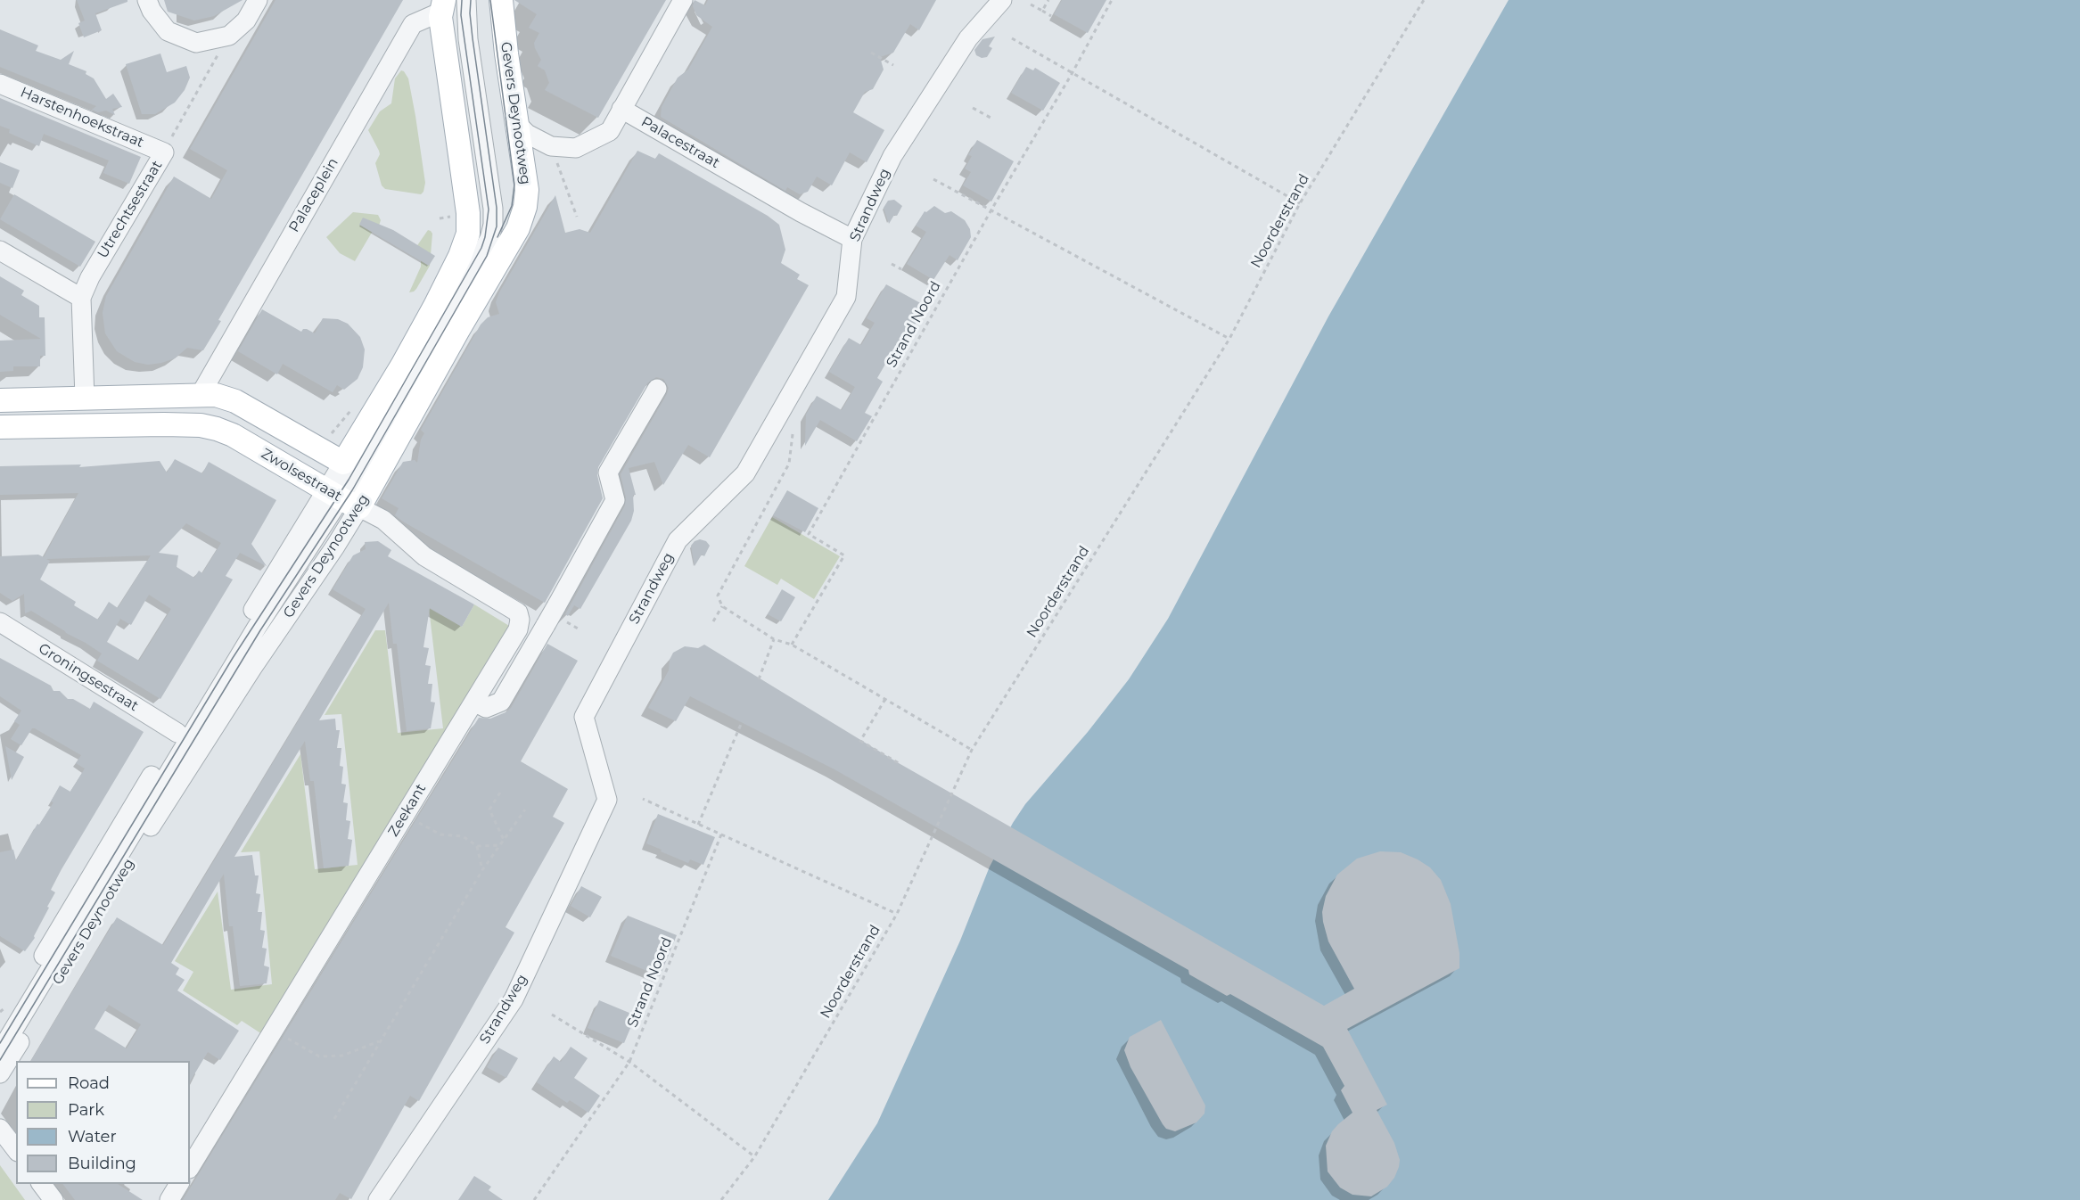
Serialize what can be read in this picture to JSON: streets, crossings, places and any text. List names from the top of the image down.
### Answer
{
  "streets": {
    "main road": ["Gevers Deynootweg", "Zwolsestraat"],
    "street": [
      "Harstenhoekstraat",
      "Palacestraat",
      "Palaceplein",
      "Strandweg",
      "Utrechtsestraat",
      "Groningsestraat",
      "Zeekant"
    ],
    "path": ["Noorderstrand", "Strand Noord"]
  },
  "crossings": [
    ["Gevers Deynootweg", "Palaceplein"],
    ["Gevers Deynootweg", "Zwolsestraat"],
    ["Gevers Deynootweg", "Groningsestraat"],
    ["Gevers Deynootweg", "Zeekant"],
    ["Harstenhoekstraat", "Utrechtsestraat"],
    ["Palacestraat", "Strandweg"],
    ["Zwolsestraat", "Zeekant"]
  ],
  "legend": [
    "Road",
    "Park",
    "Water",
    "Building"
  ]
}
